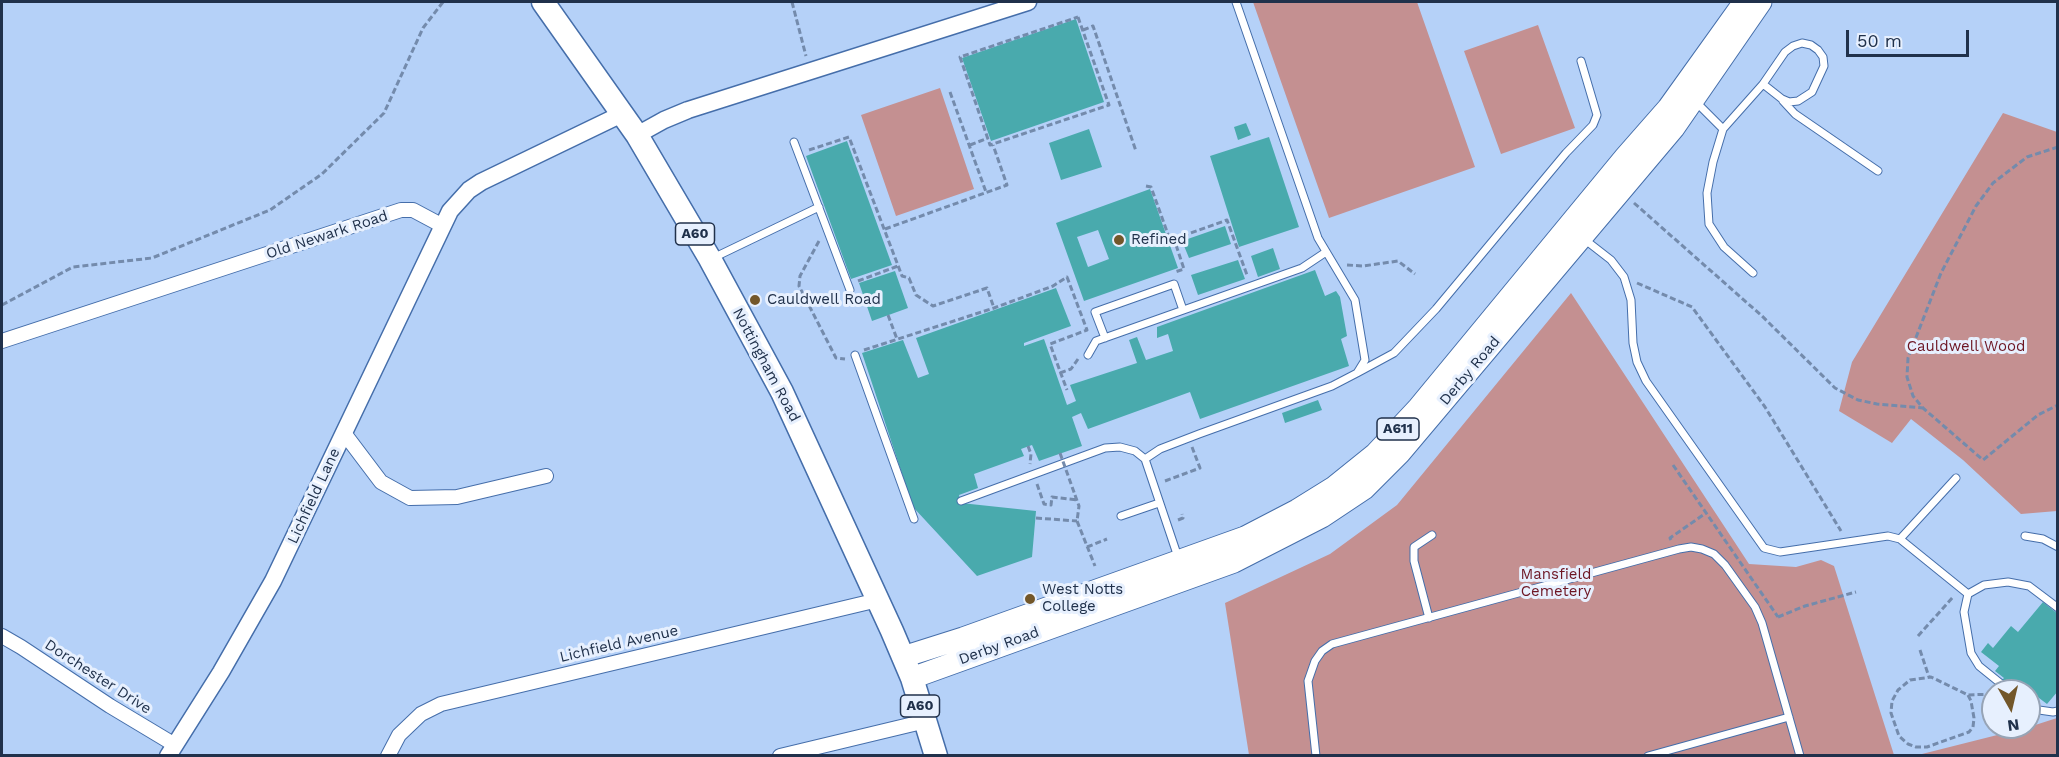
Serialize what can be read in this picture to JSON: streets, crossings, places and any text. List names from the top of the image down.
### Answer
{
  "streets": {
    "highway": ["A60", "Nottingham Road"],
    "main road": ["Derby Road", "A611"],
    "street": [
      "Old Newark Road",
      "Lichfield Lane",
      "Lichfield Avenue",
      "Dorchester Drive"
    ]
  },
  "crossings": [
    ["Old Newark Road", "Lichfield Lane"],
    ["Nottingham Road", "Derby Road"],
    ["Nottingham Road", "Lichfield Avenue"],
    ["Lichfield Lane", "Dorchester Drive"]
  ],
  "parks": ["Cauldwell Wood", "Mansfield Cemetery"],
  "places": ["Refined", "Cauldwell Road", "West Notts College"],
  "scale_bar": "50 m",
  "north": "bottom"
}
